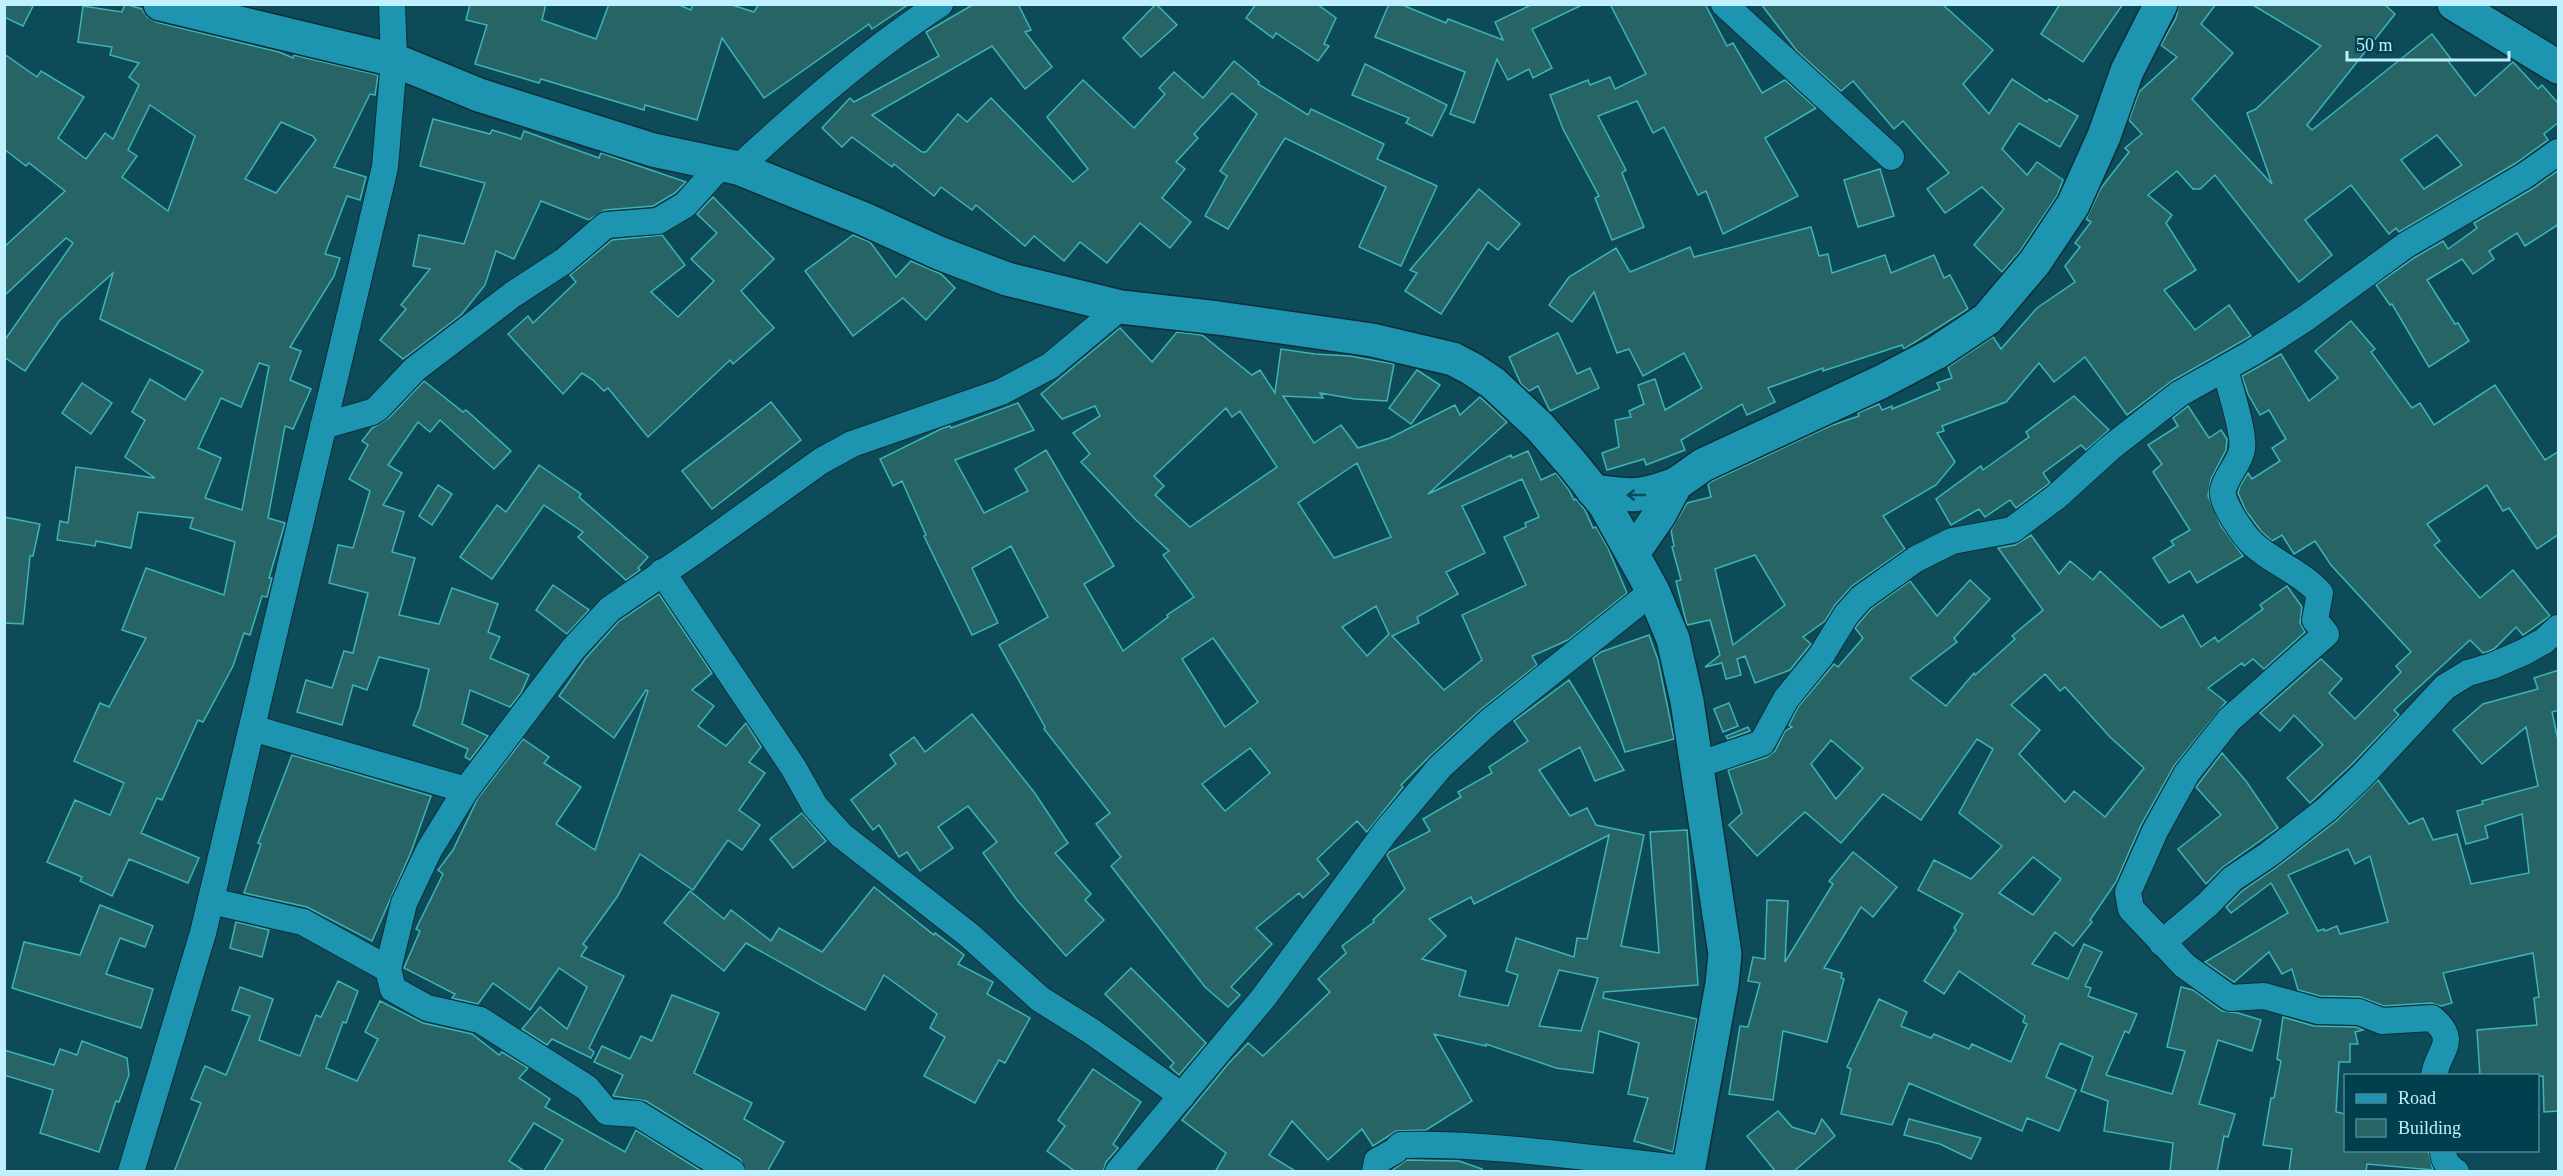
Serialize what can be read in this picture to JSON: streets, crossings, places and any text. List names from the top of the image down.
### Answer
{
  "legend": ["Road", "Building"],
  "scale_bar": "50 m"
}
